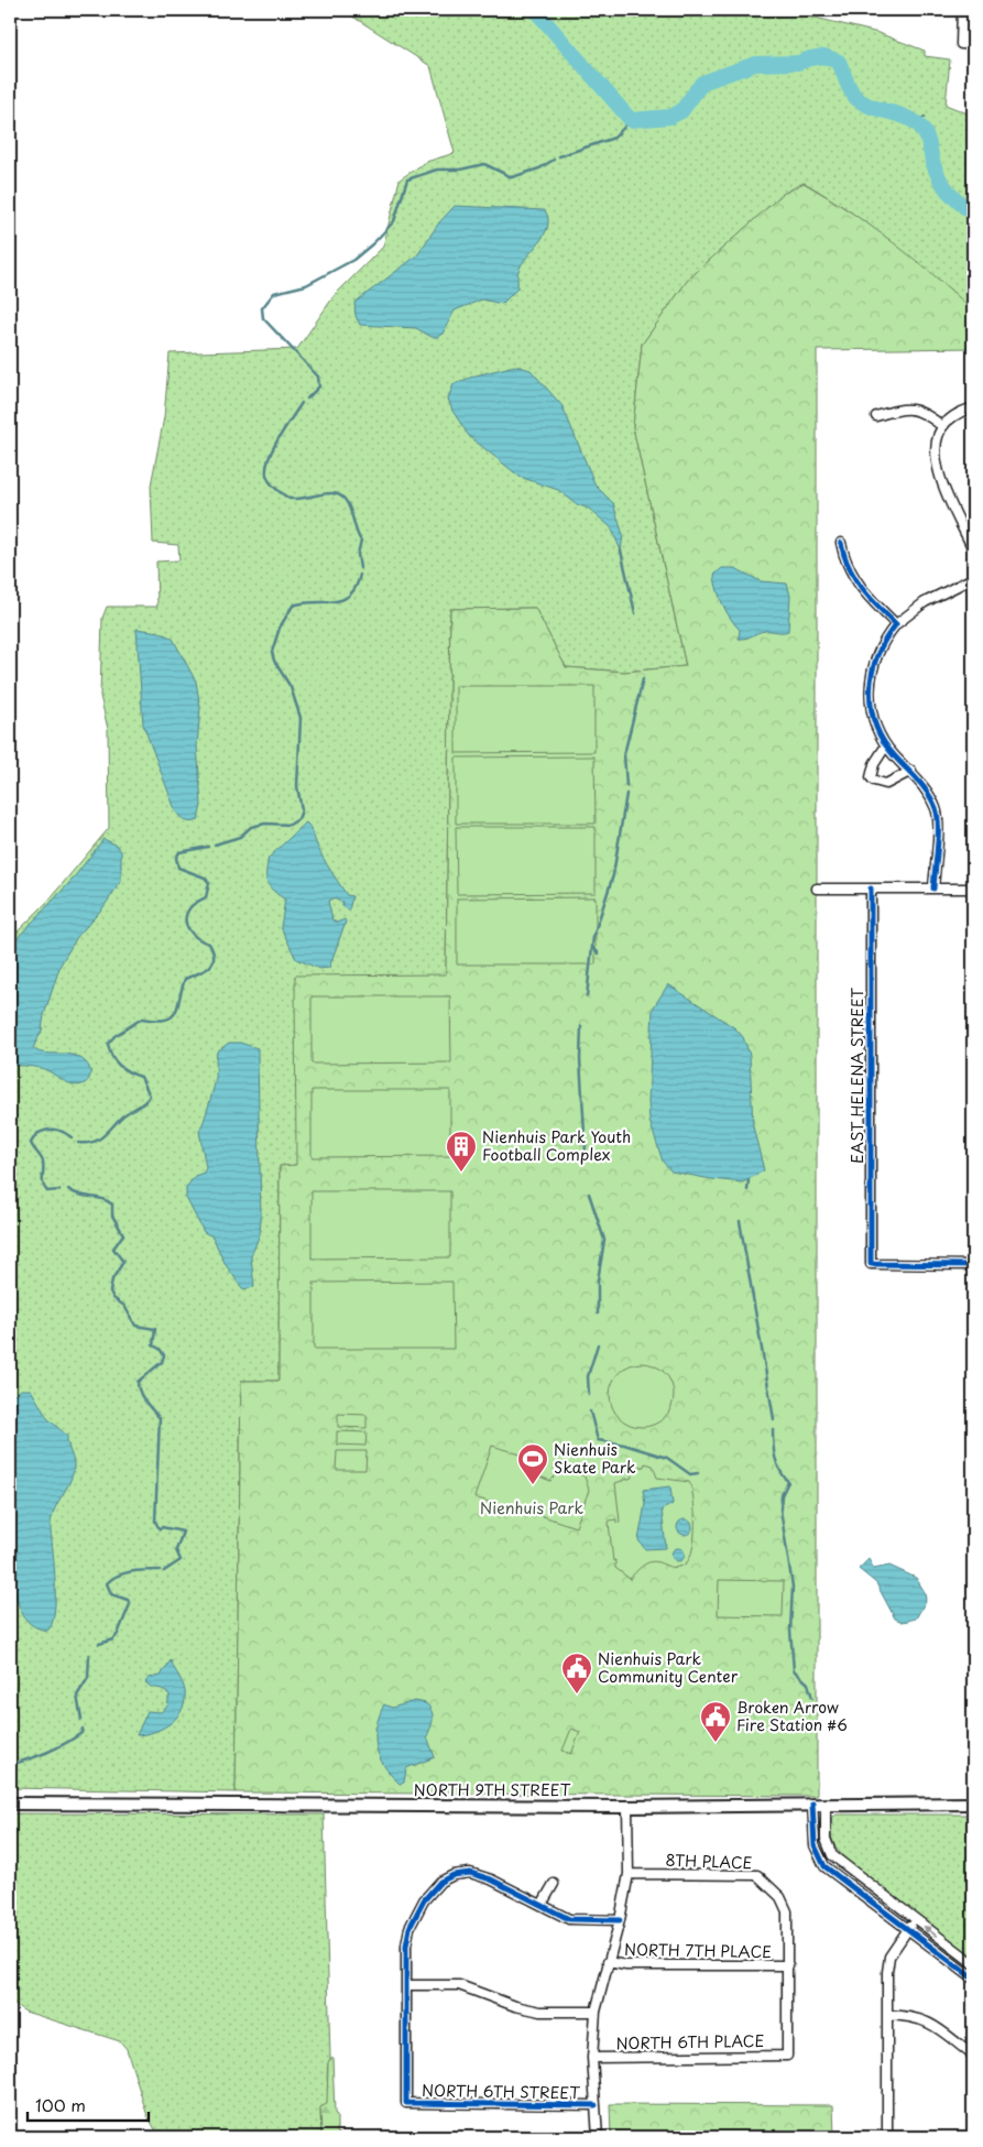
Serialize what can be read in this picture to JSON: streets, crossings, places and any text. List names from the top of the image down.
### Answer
{
  "streets": {
    "main road": ["NORTH 9TH STREET"],
    "street": [
      "EAST HELENA STREET",
      "8TH PLACE",
      "NORTH 7TH PLACE",
      "NORTH 6TH PLACE",
      "NORTH 6TH STREET"
    ]
  },
  "crossings": [
    ["8TH PLACE", "NORTH 7TH PLACE"],
    ["8TH PLACE", "NORTH 6TH PLACE"],
    ["NORTH 7TH PLACE", "NORTH 6TH PLACE"]
  ],
  "parks": ["Nienhuis Park"],
  "places": {
    "building": ["Nienhuis Park Youth Football Complex"],
    "sports": ["Nienhuis Skate Park"],
    "public building": ["Nienhuis Park Community Center", "Broken Arrow Fire Station #6"]
  },
  "scale_bar": "100 m"
}
